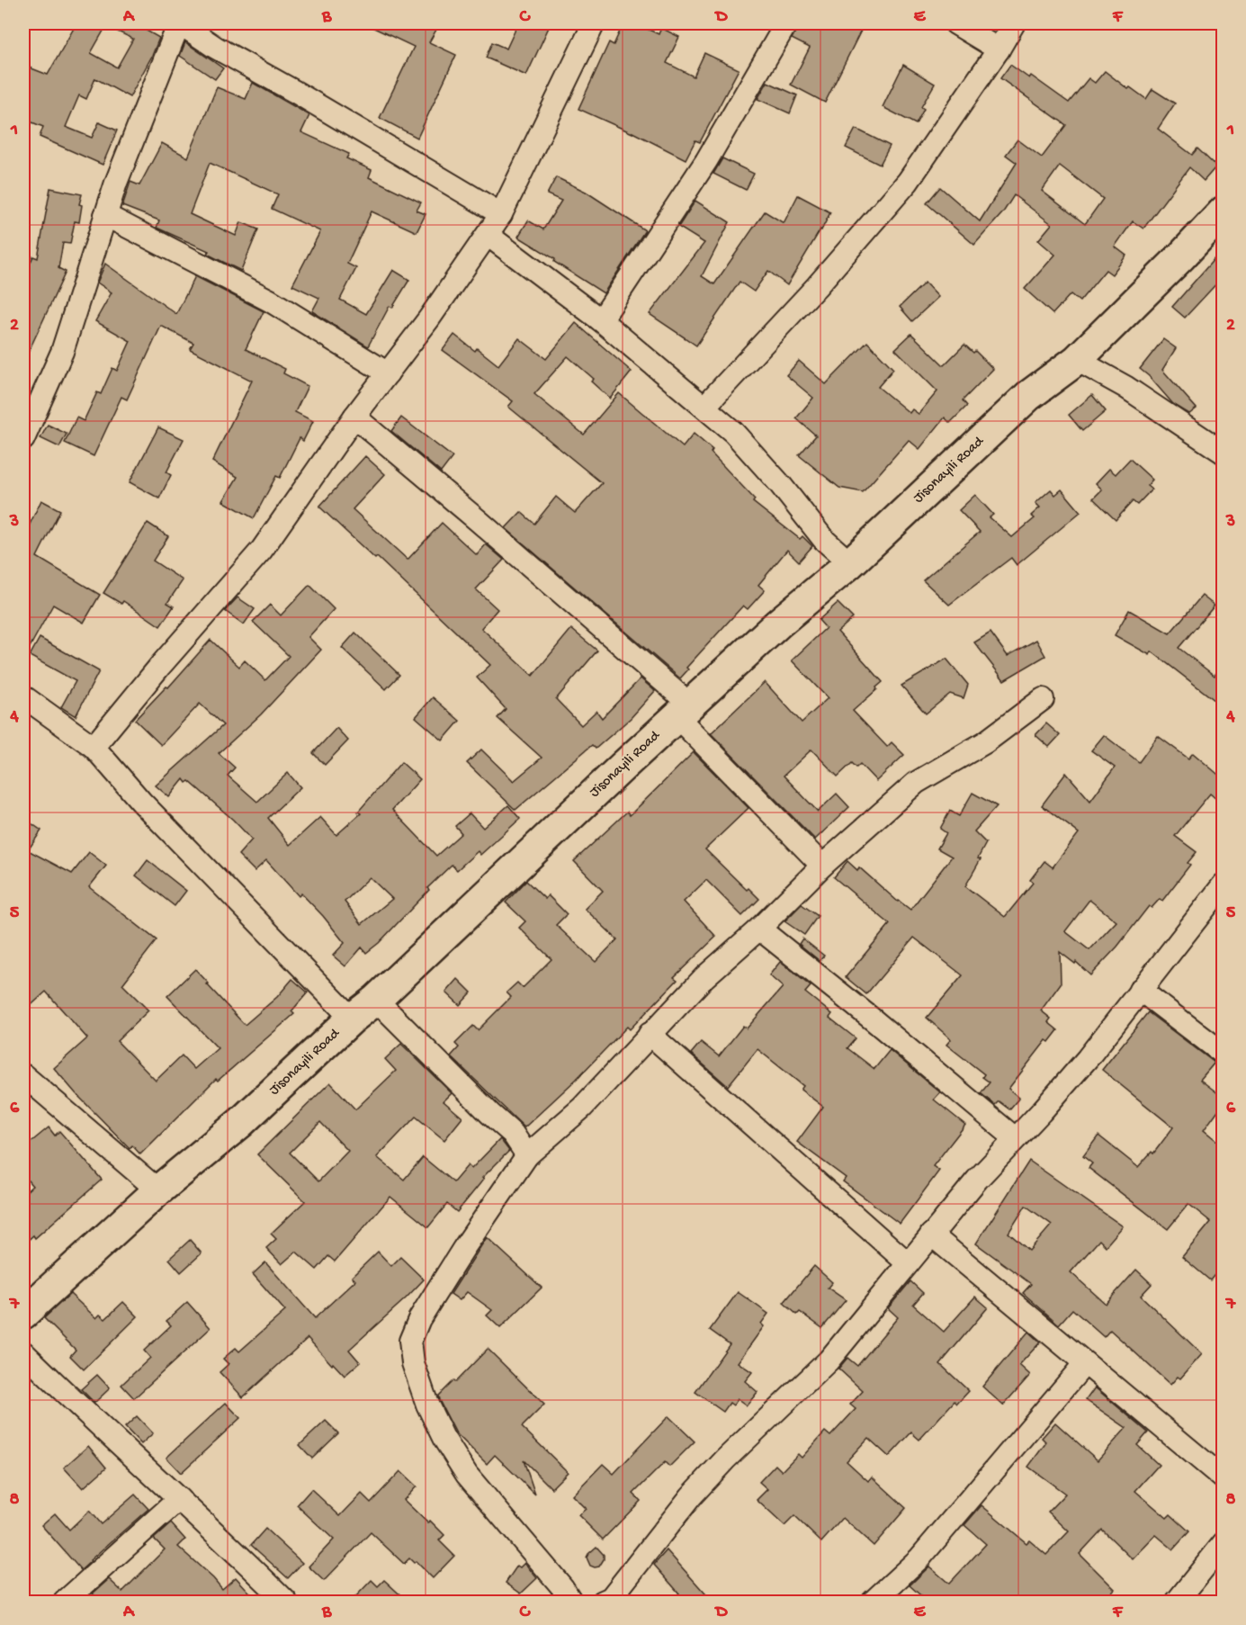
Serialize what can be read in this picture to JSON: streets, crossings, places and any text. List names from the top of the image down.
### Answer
{
  "streets": {
    "street": ["Jisonayili Road"]
  },
  "grid": {
    "columns": [
      "A",
      "B",
      "C",
      "D",
      "E",
      "F"
    ],
    "rows": [
      "1",
      "2",
      "3",
      "4",
      "5",
      "6",
      "7",
      "8"
    ]
  }
}
